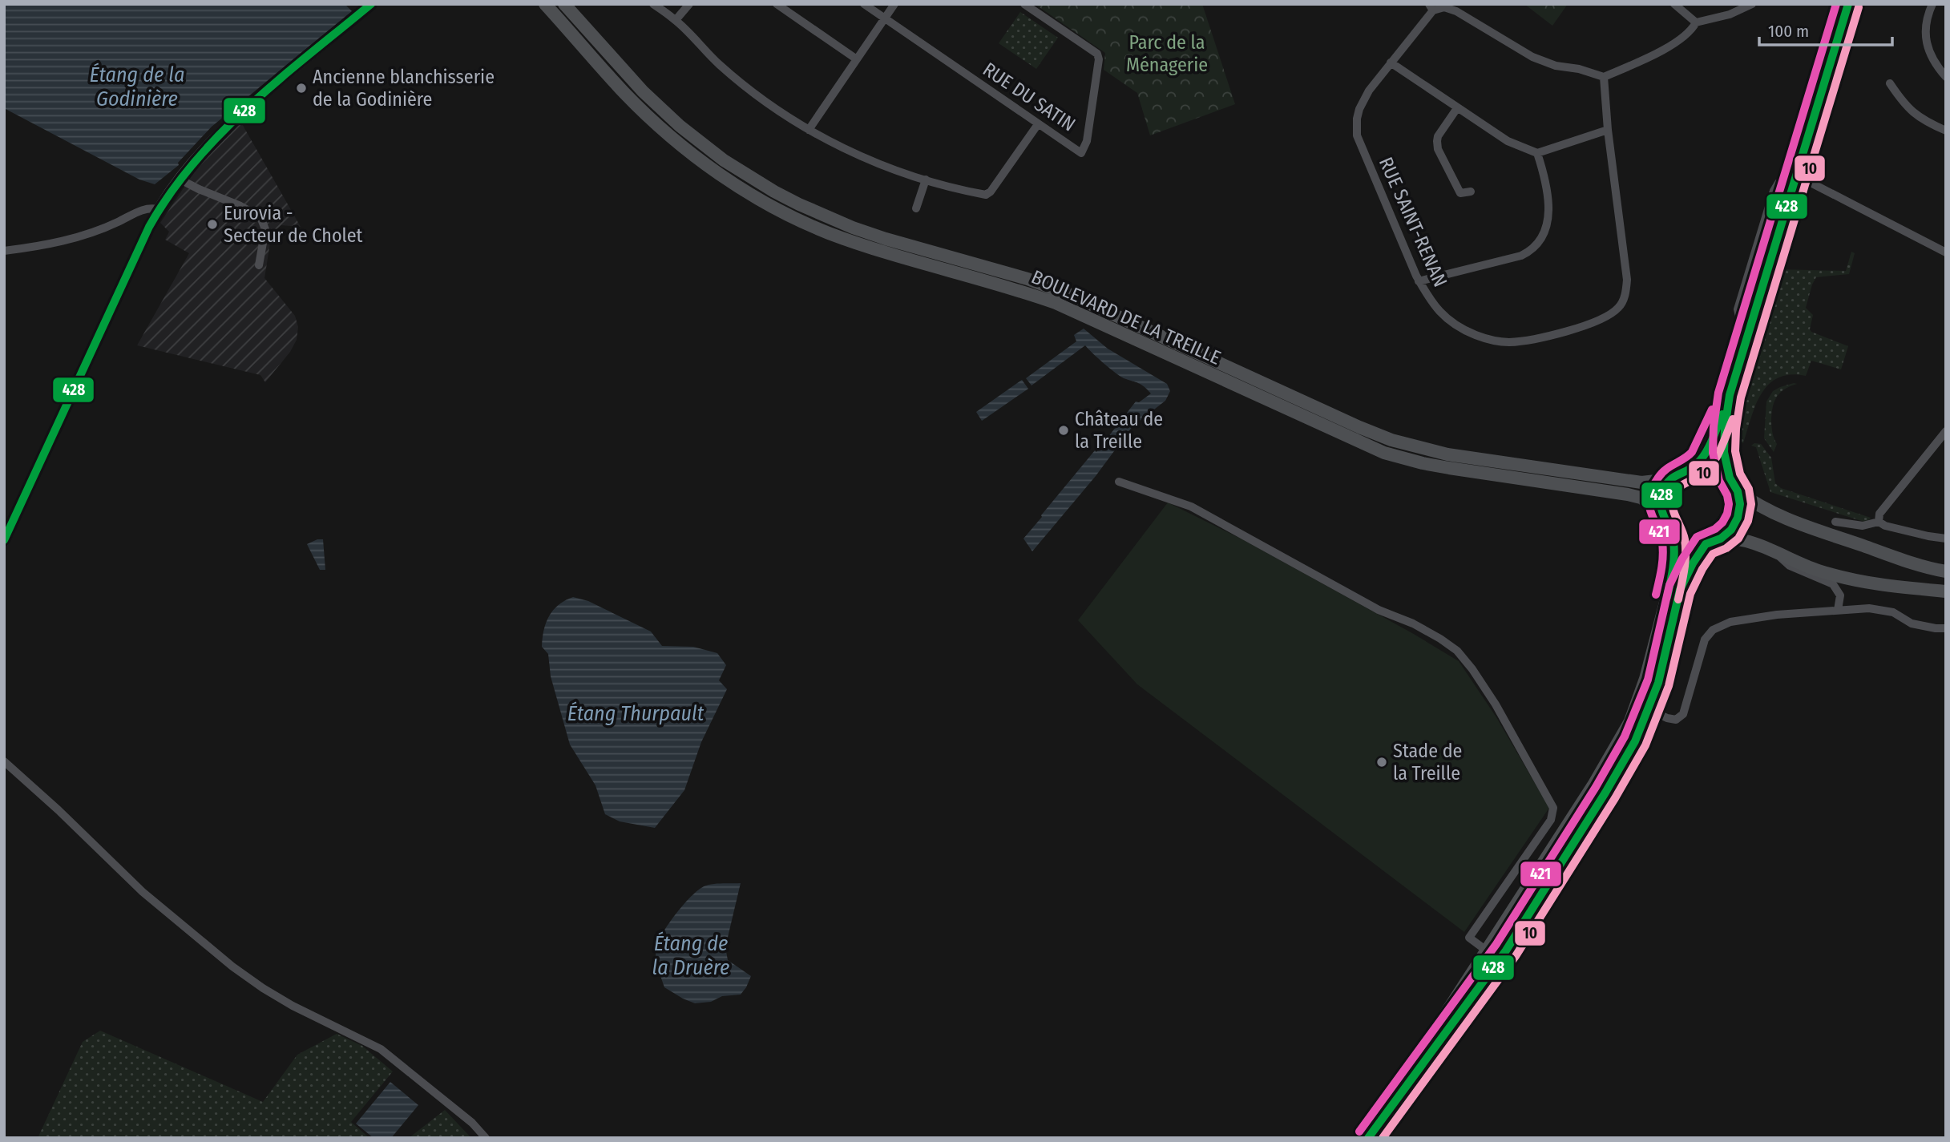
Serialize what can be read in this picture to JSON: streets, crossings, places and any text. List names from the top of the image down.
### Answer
{
  "streets": {
    "main road": ["BOULEVARD DE LA TREILLE"],
    "street": ["RUE DU SATIN", "RUE SAINT-RENAN"]
  },
  "water": ["Étang de la Godinière", "Étang Thurpault", "Étang de la Druère"],
  "parks": ["Parc de la Ménagerie"],
  "places": [
    "Ancienne blanchisserie de la Godinière",
    "Eurovia - Secteur de Cholet",
    "Château de la Treille",
    "Stade de la Treille"
  ],
  "lines": ["transit line 428", "transit line 421", "transit line 10"],
  "scale_bar": "100 m"
}
